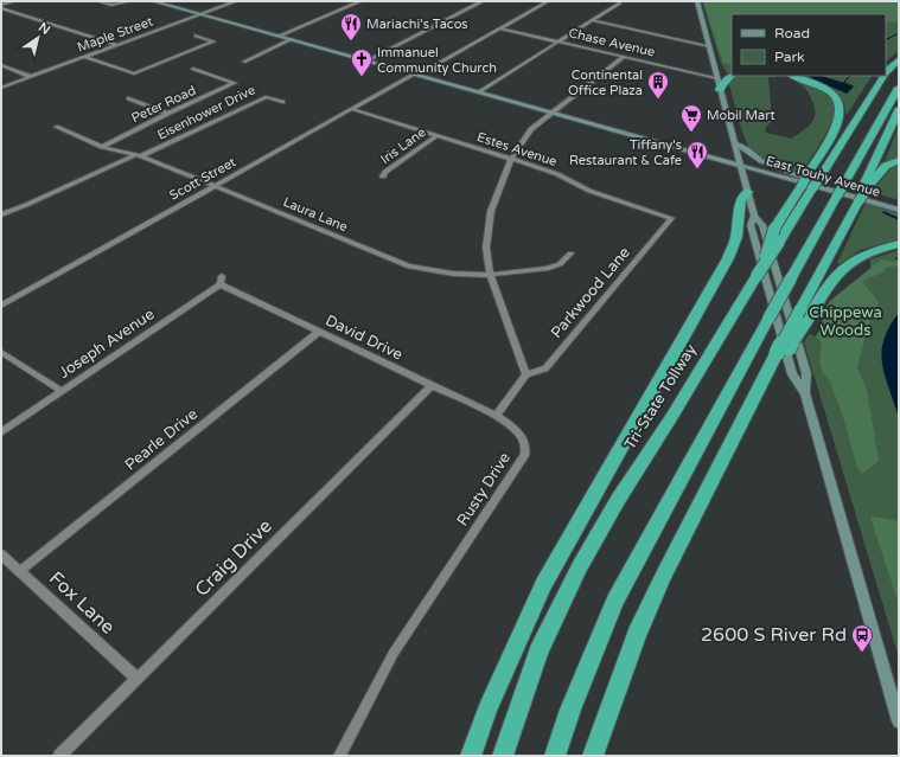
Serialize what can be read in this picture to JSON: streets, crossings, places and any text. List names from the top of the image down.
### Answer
{
  "streets": {
    "highway": ["Tri-State Tollway"],
    "main road": ["East Touhy Avenue"],
    "street": [
      "Maple Street",
      "Chase Avenue",
      "Peter Road",
      "Eisenhower Drive",
      "Iris Lane",
      "Estes Avenue",
      "Scott Street",
      "Laura Lane",
      "Parkwood Lane",
      "David Drive",
      "Joseph Avenue",
      "Pearle Drive",
      "Rusty Drive",
      "Craig Drive",
      "Fox Lane"
    ]
  },
  "crossings": [
    ["Maple Street", "East Touhy Avenue"],
    ["Chase Avenue", "Scott Street"],
    ["Peter Road", "Laura Lane"],
    ["Eisenhower Drive", "Laura Lane"],
    ["Iris Lane", "Estes Avenue"],
    ["Estes Avenue", "Scott Street"],
    ["Estes Avenue", "Parkwood Lane"],
    ["East Touhy Avenue", "Scott Street"],
    ["East Touhy Avenue", "Tri-State Tollway"],
    ["Scott Street", "Laura Lane"],
    ["David Drive", "Joseph Avenue"],
    ["David Drive", "Pearle Drive"],
    ["David Drive", "Rusty Drive"],
    ["David Drive", "Craig Drive"],
    ["Pearle Drive", "Fox Lane"],
    ["Craig Drive", "Fox Lane"]
  ],
  "parks": ["Chippewa Woods"],
  "places": {
    "restaurant": ["Mariachi's Tacos", "Tiffany's Restaurant & Cafe"],
    "church": ["Immanuel Community Church"],
    "building": ["Continental Office Plaza"],
    "supermarket": ["Mobil Mart"],
    "bus stop": ["2600 S River Rd"]
  },
  "legend": ["Road", "Park"],
  "north": "top right"
}
